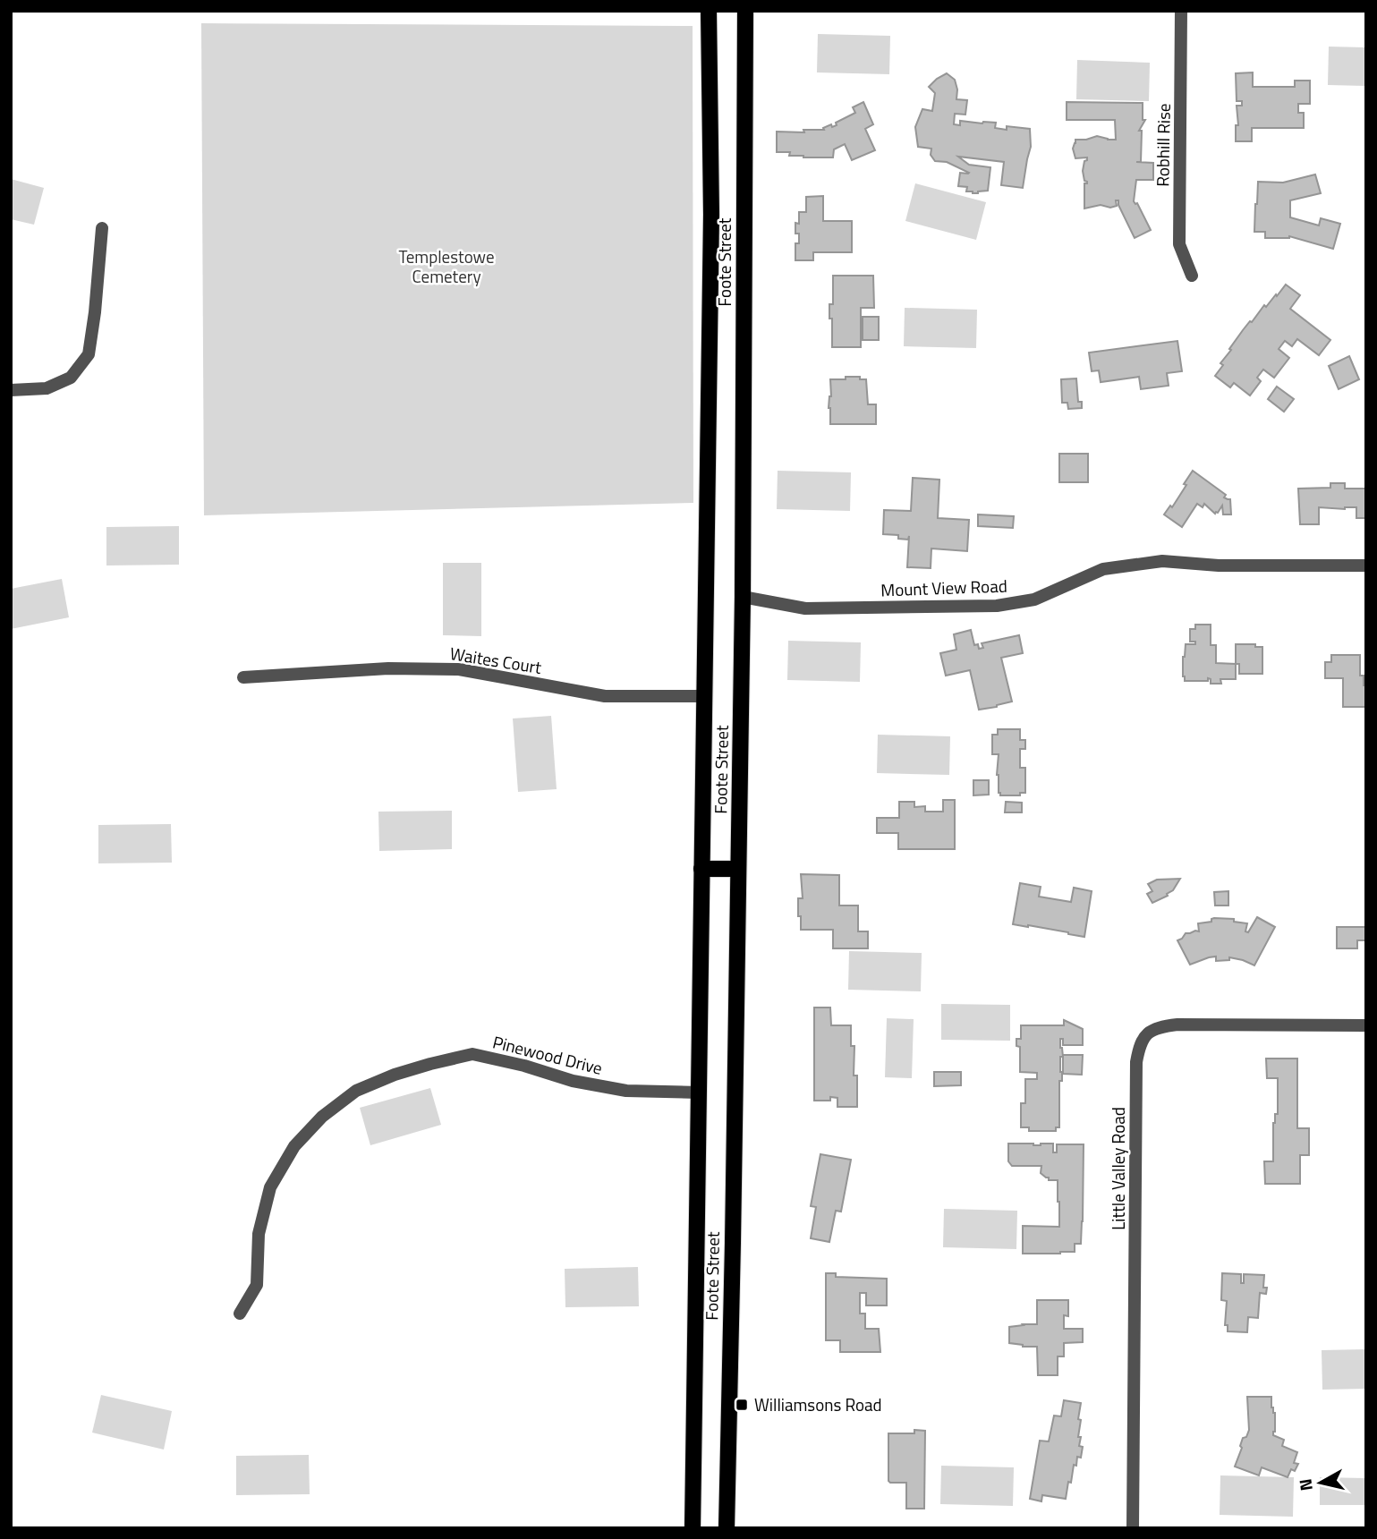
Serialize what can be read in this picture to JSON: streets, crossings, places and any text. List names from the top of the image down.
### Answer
{
  "streets": {
    "main road": ["Foote Street"],
    "street": [
      "Robhill Rise",
      "Mount View Road",
      "Waites Court",
      "Pinewood Drive",
      "Little Valley Road"
    ]
  },
  "crossings": [
    ["Foote Street", "Mount View Road"],
    ["Foote Street", "Waites Court"],
    ["Foote Street", "Pinewood Drive"]
  ],
  "parks": ["Templestowe Cemetery"],
  "places": {
    "transit": ["Williamsons Road"]
  },
  "north": "left"
}
